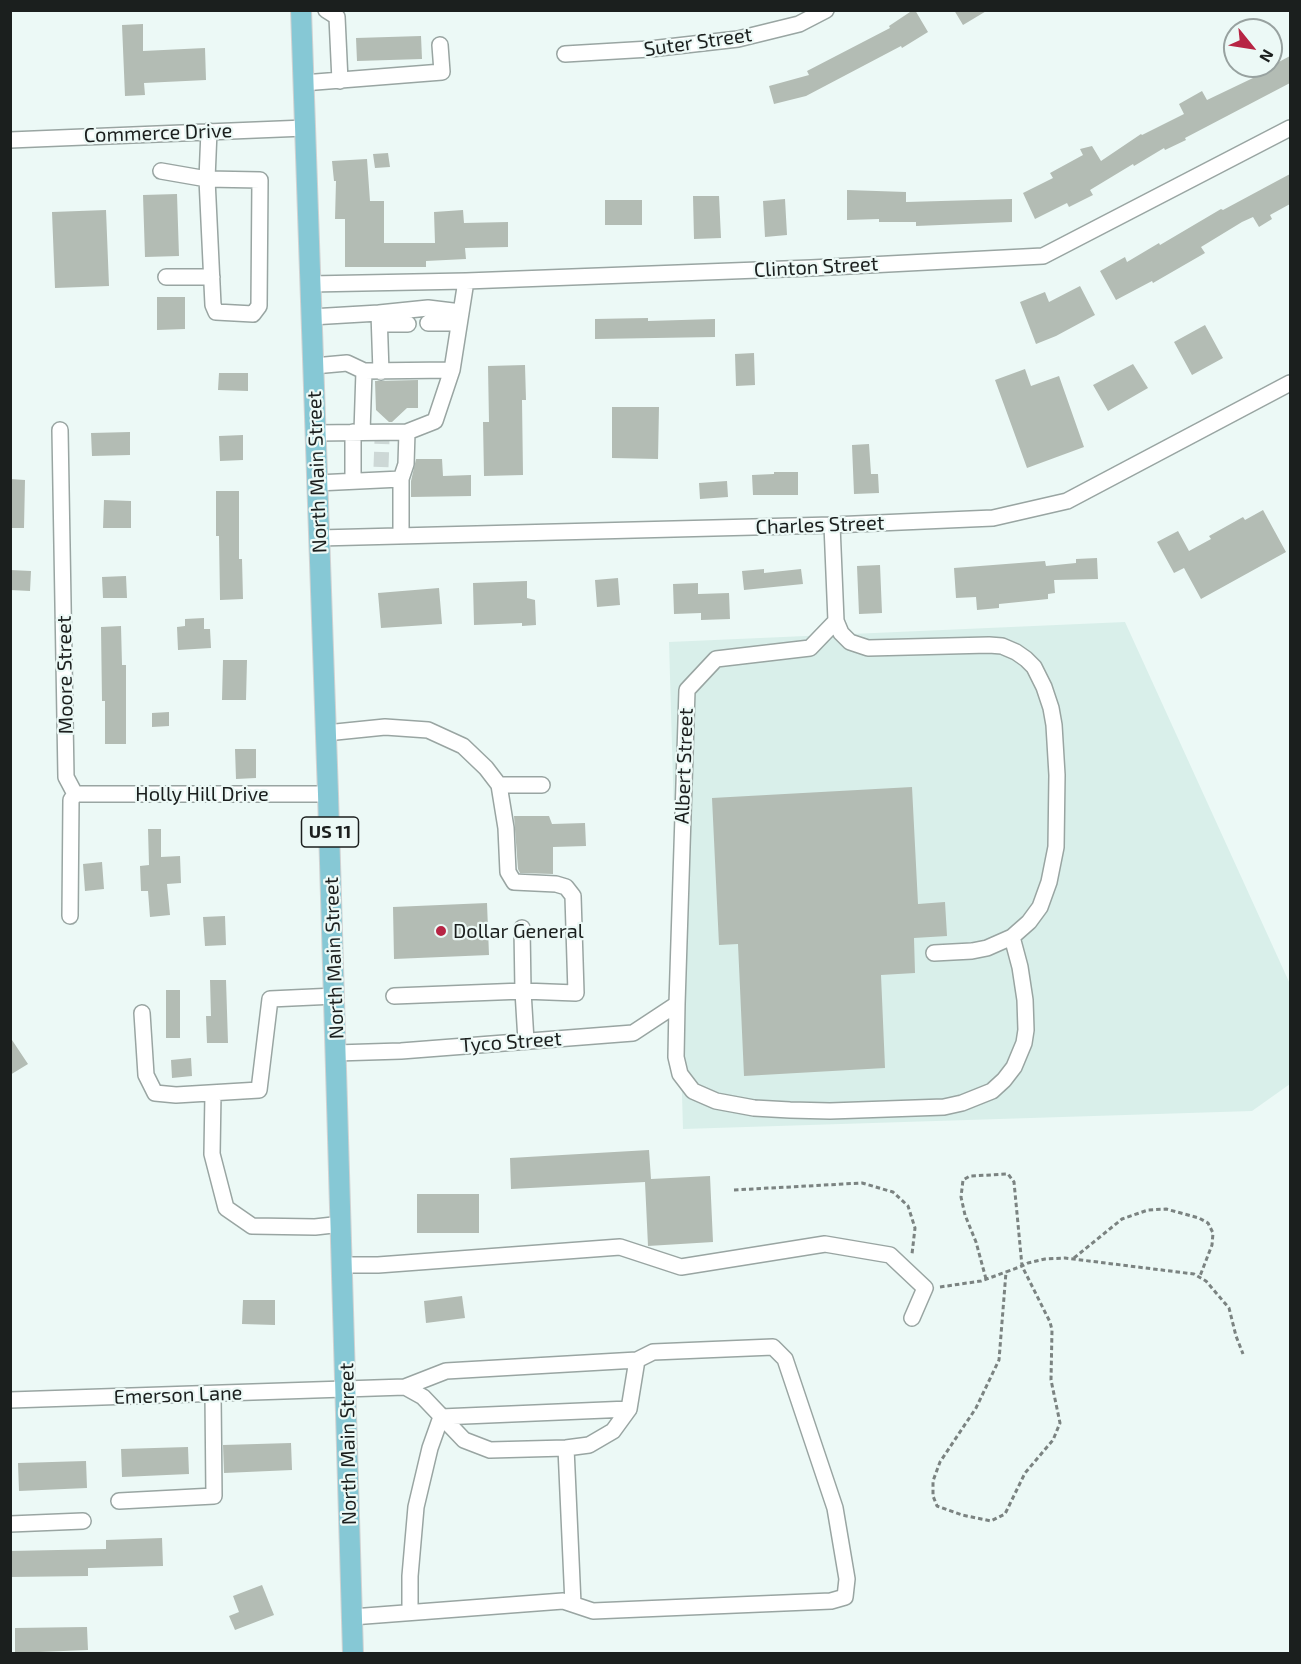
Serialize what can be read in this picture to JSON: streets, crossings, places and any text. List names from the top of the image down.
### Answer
{
  "streets": {
    "main road": ["North Main Street", "US 11"],
    "street": [
      "Suter Street",
      "Commerce Drive",
      "Clinton Street",
      "Charles Street",
      "Moore Street",
      "Albert Street",
      "Holly Hill Drive",
      "Tyco Street",
      "Emerson Lane"
    ]
  },
  "crossings": [
    ["Commerce Drive", "North Main Street"],
    ["Clinton Street", "North Main Street"],
    ["North Main Street", "Charles Street"],
    ["North Main Street", "Holly Hill Drive"],
    ["North Main Street", "Tyco Street"],
    ["North Main Street", "Emerson Lane"],
    ["Moore Street", "Holly Hill Drive"],
    ["Albert Street", "Tyco Street"]
  ],
  "places": ["Dollar General"],
  "north": "bottom right"
}
